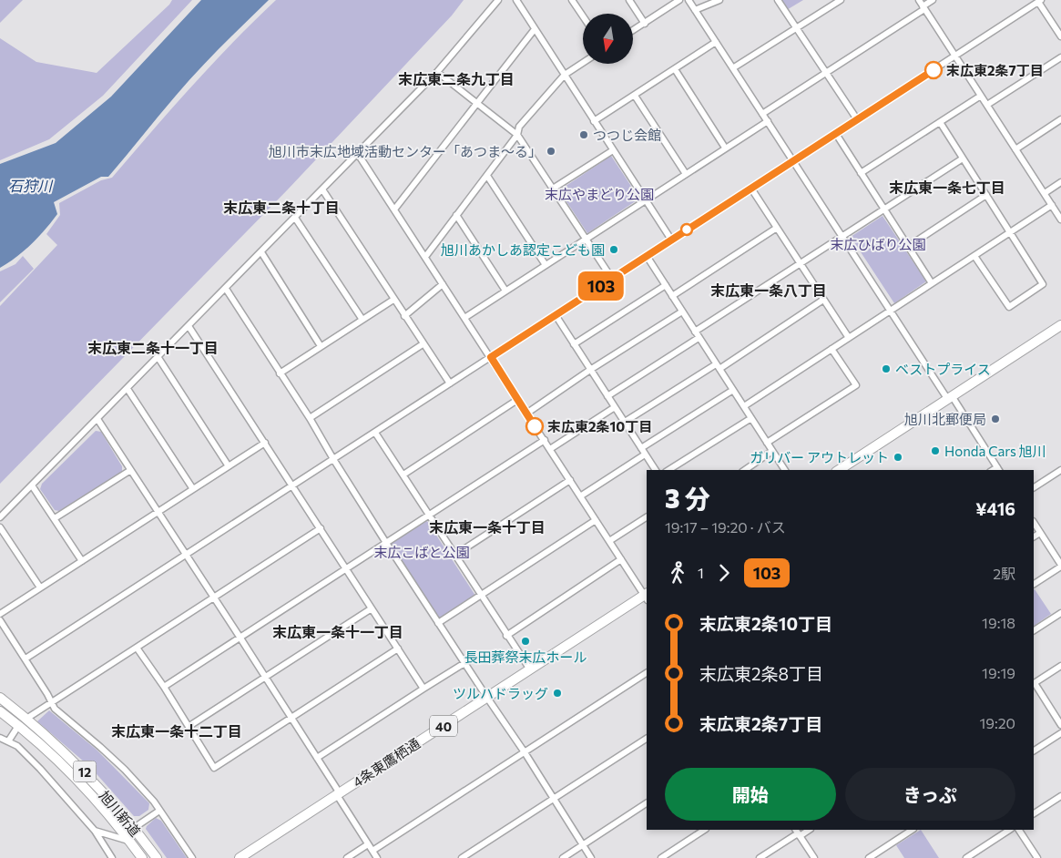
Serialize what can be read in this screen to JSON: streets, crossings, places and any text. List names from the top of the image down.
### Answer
{
  "streets": {
    "highway": [
      "40",
      "4条東鷹栖通",
      "12",
      "旭川新道"
    ]
  },
  "districts": [
    "末広東二条九丁目",
    "末広東一条七丁目",
    "末広東二条十丁目",
    "末広東一条八丁目",
    "末広東二条十一丁目",
    "末広東一条十丁目",
    "末広東一条十一丁目",
    "末広東一条十二丁目"
  ],
  "water": ["石狩川"],
  "parks": ["末広やまどり公園", "末広ひばり公園", "末広こばと公園"],
  "places": [
    "末広東2条7丁目",
    "つつじ会館",
    "旭川市末広地域活動センター「あつま〜る」",
    "旭川あかしあ認定こども園",
    "ベストプライス",
    "旭川北郵便局",
    "末広東2条10丁目",
    "Honda Cars 旭川",
    "ガリバー アウトレット",
    "長田葬祭末広ホール",
    "ツルハドラッグ"
  ],
  "lines": ["bus line 103"],
  "north": "bottom",
  "page": {
    "on_map": "103",
    "heading": ["3 分", "19:17 – 19:20 · バス", "¥416"],
    "legs": ["1", "103", "2駅"],
    "list": [
      {
        "name": "末広東2条10丁目",
        "value": "19:18"
      },
      {
        "name": "末広東2条8丁目",
        "value": "19:19"
      },
      {
        "name": "末広東2条7丁目",
        "value": "19:20"
      }
    ],
    "buttons": ["開始", "きっぷ"]
  }
}
